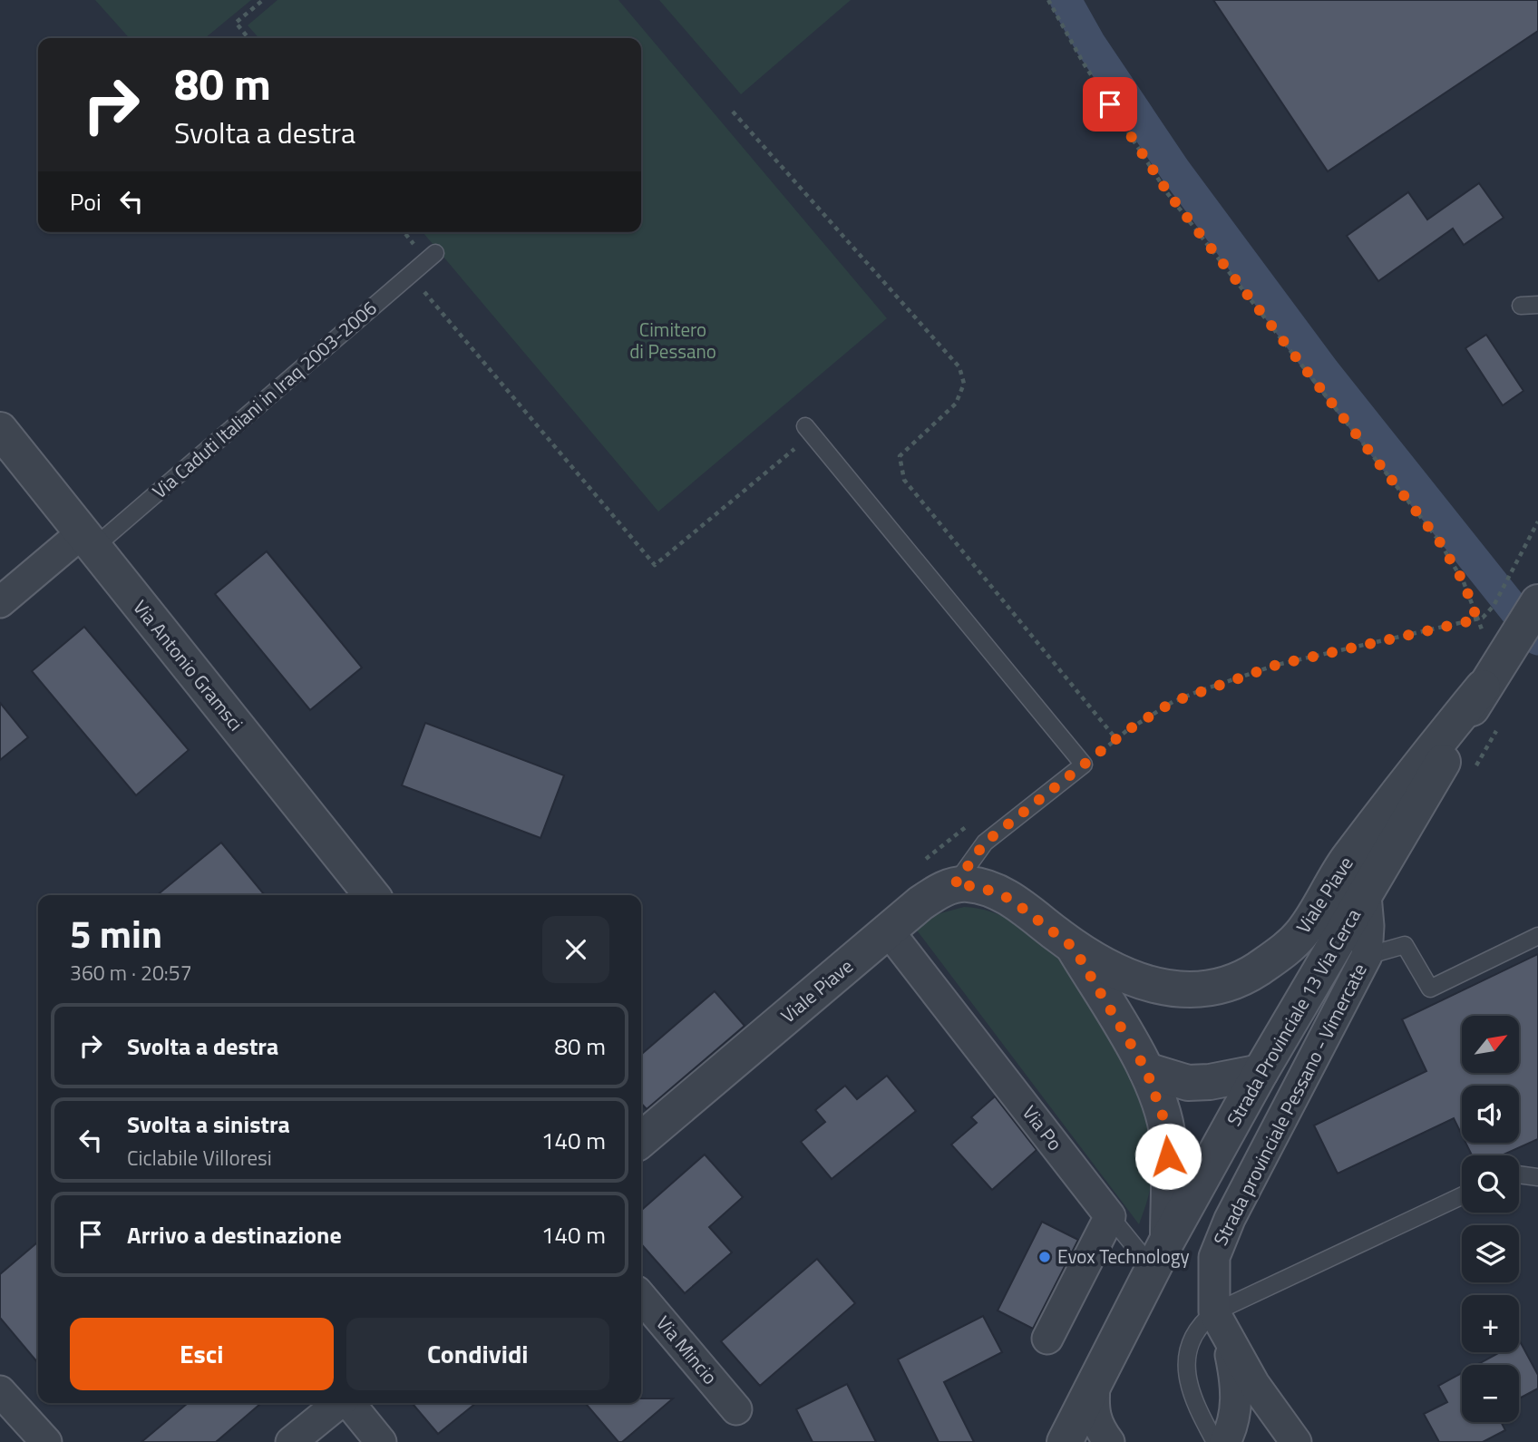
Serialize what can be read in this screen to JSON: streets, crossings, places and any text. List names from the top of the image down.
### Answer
{
  "streets": {
    "street": [
      "Via Antonio Gramsci",
      "Viale Piave",
      "Strada Provinciale 13 Via Cerca",
      "Strada provinciale Pessano - Vimercate",
      "Via Po",
      "Via Mincio"
    ],
    "lane": ["Via Caduti Italiani in Iraq 2003-2006"]
  },
  "crossings": [
    ["Via Caduti Italiani in Iraq 2003-2006", "Via Antonio Gramsci"],
    ["Viale Piave", "Strada Provinciale 13 Via Cerca"],
    ["Viale Piave", "Via Po"],
    ["Strada Provinciale 13 Via Cerca", "Strada provinciale Pessano - Vimercate"]
  ],
  "parks": ["Cimitero di Pessano"],
  "places": ["Evox Technology"],
  "north": "top right",
  "page": {
    "turn": ["80 m", "Svolta a destra"],
    "then": "Poi",
    "heading": ["5 min", "360 m · 20:57"],
    "list": [
      {
        "name": "Svolta a destra",
        "value": "80 m"
      },
      {
        "name": "Svolta a sinistra",
        "note": "Ciclabile Villoresi",
        "value": "140 m"
      },
      {
        "name": "Arrivo a destinazione",
        "value": "140 m"
      }
    ],
    "map_buttons": ["+", "−"],
    "buttons": ["Esci", "Condividi"]
  }
}
